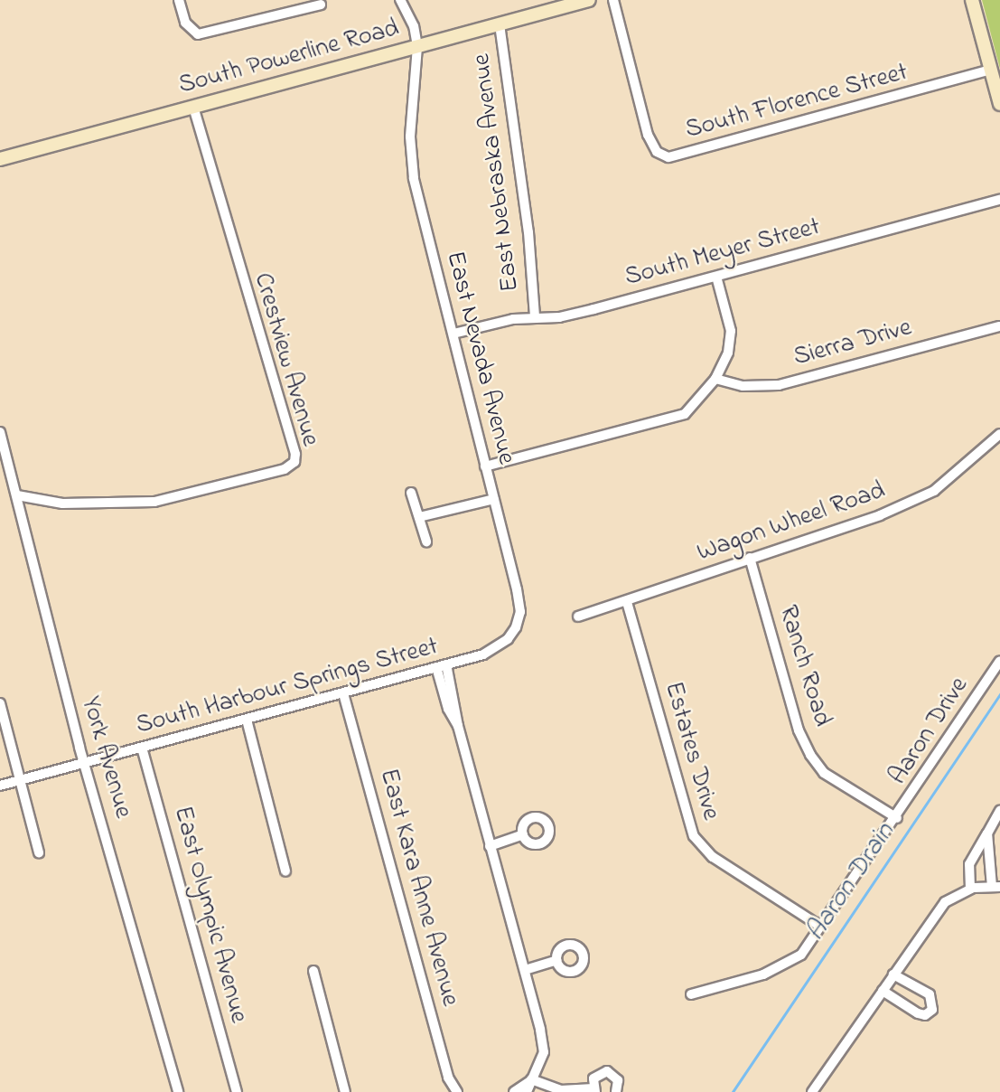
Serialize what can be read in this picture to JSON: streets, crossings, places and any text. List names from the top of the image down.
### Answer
{
  "streets": {
    "street": [
      "South Powerline Road",
      "South Florence Street",
      "East Nebraska Avenue",
      "South Meyer Street",
      "Sierra Drive",
      "East Nevada Avenue",
      "Crestview Avenue",
      "Wagon Wheel Road",
      "Ranch Road",
      "South Harbour Springs Street",
      "Aaron Drive",
      "Estates Drive",
      "York Avenue",
      "East Kara Anne Avenue",
      "East Olympic Avenue"
    ]
  },
  "crossings": [
    ["South Powerline Road", "East Nebraska Avenue"],
    ["South Powerline Road", "East Nevada Avenue"],
    ["South Powerline Road", "Crestview Avenue"],
    ["East Nebraska Avenue", "South Meyer Street"],
    ["South Meyer Street", "East Nevada Avenue"],
    ["East Nevada Avenue", "South Harbour Springs Street"],
    ["Crestview Avenue", "York Avenue"],
    ["Wagon Wheel Road", "Ranch Road"],
    ["Wagon Wheel Road", "Estates Drive"],
    ["Ranch Road", "Aaron Drive"],
    ["South Harbour Springs Street", "York Avenue"],
    ["South Harbour Springs Street", "East Kara Anne Avenue"],
    ["South Harbour Springs Street", "East Olympic Avenue"],
    ["Aaron Drive", "Estates Drive"]
  ],
  "water": ["Aaron Drain"]
}
